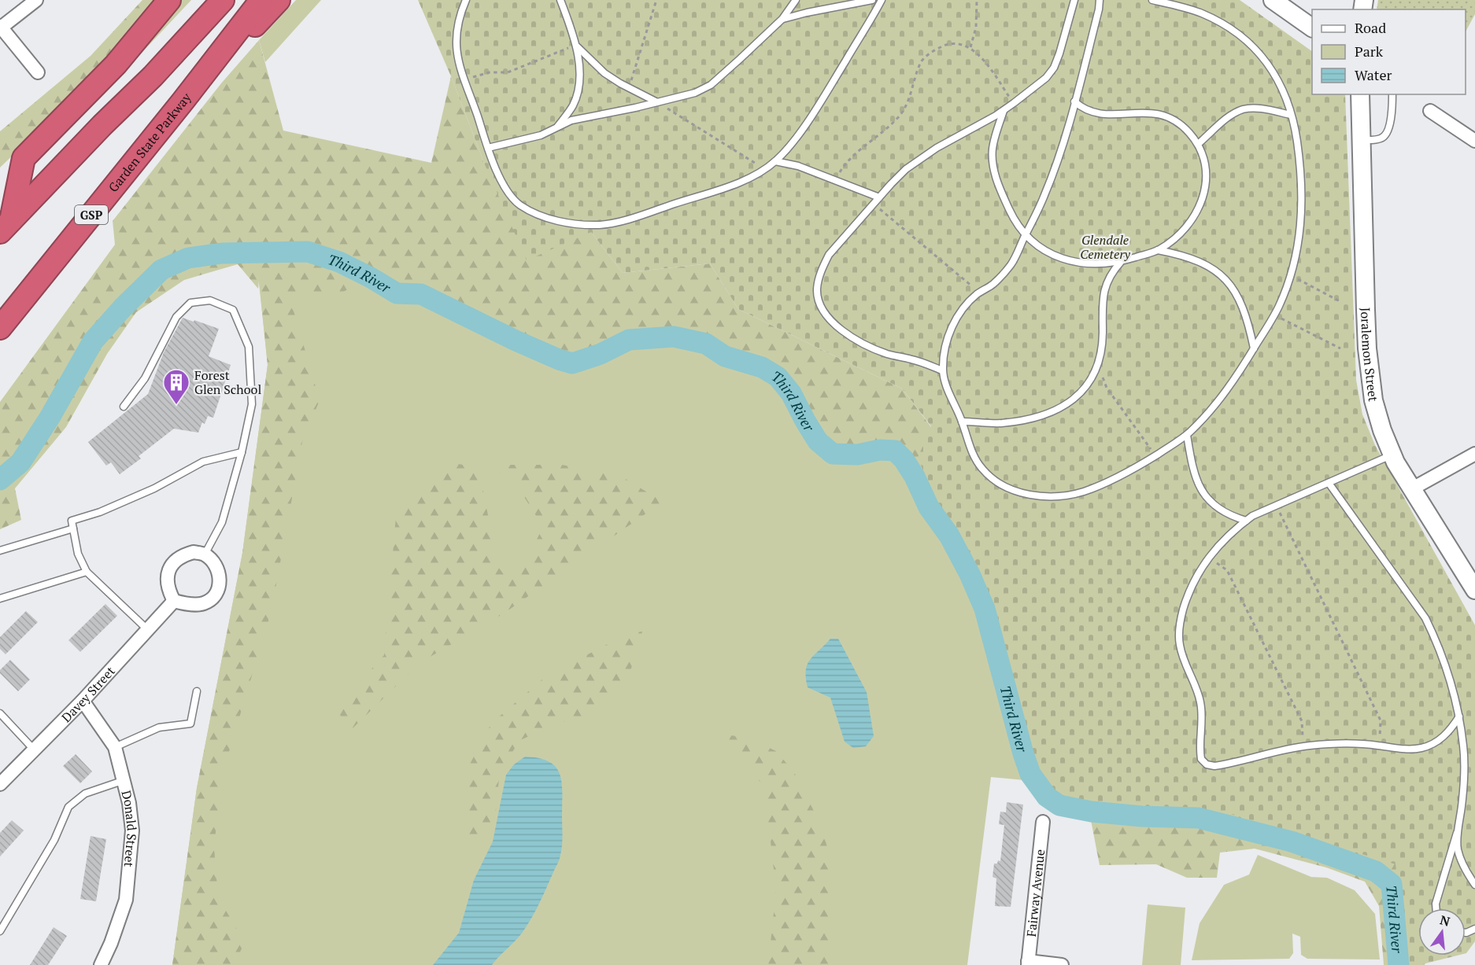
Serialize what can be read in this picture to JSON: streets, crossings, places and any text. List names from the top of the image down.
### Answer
{
  "streets": {
    "highway": ["Garden State Parkway", "GSP"],
    "street": [
      "Joralemon Street",
      "Davey Street",
      "Donald Street",
      "Fairway Avenue"
    ]
  },
  "crossings": [
    ["Davey Street", "Donald Street"]
  ],
  "water": ["Third River"],
  "parks": ["Glendale Cemetery"],
  "places": {
    "building": ["Forest Glen School"]
  },
  "legend": ["Road", "Park", "Water"],
  "north": "top"
}
